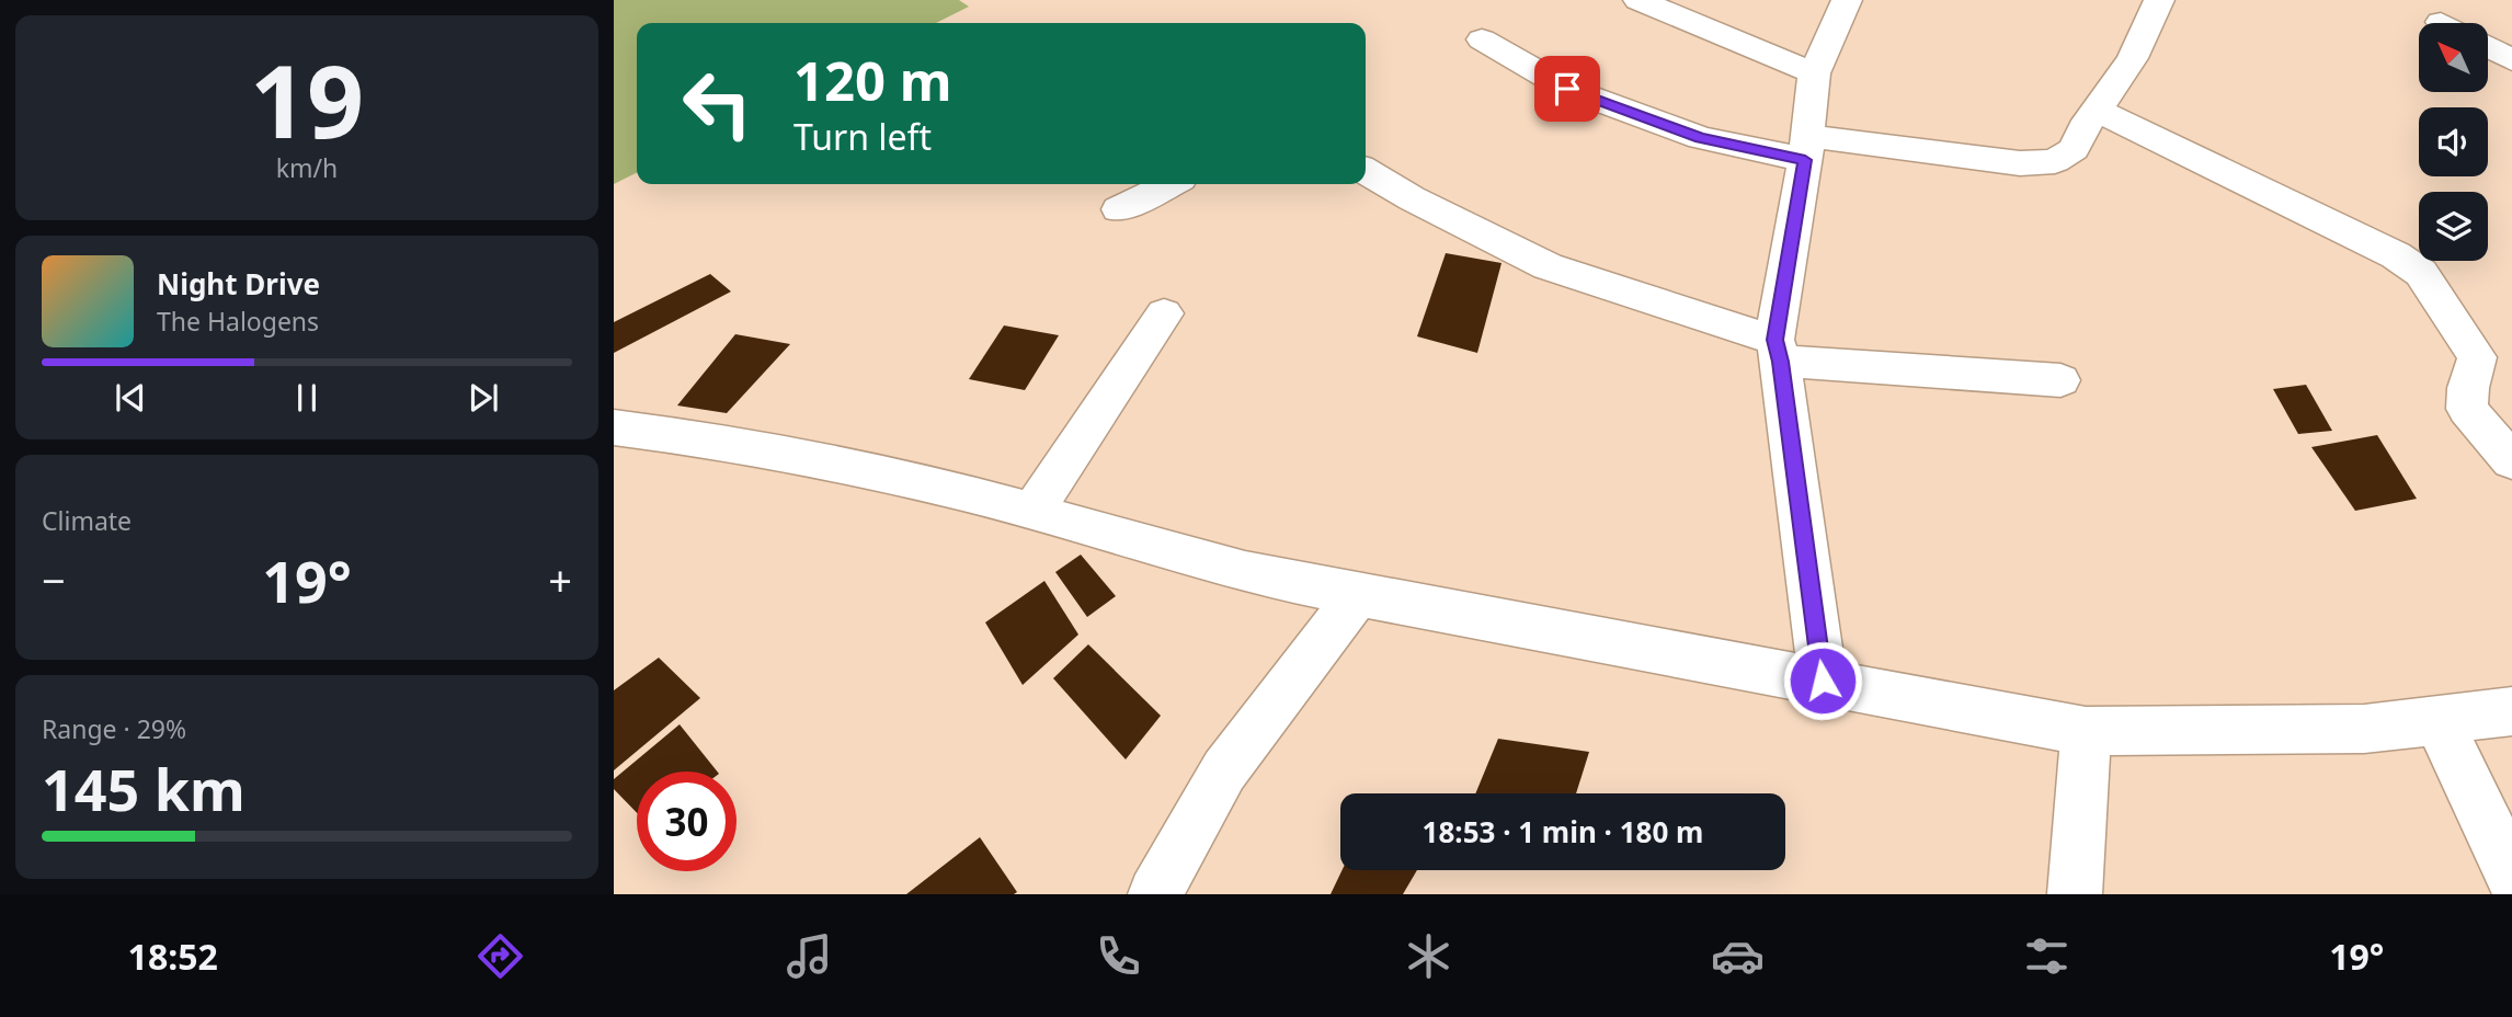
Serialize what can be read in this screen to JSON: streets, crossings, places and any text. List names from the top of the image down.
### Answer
{
  "north": "top left",
  "page": {
    "tile": [
      ["19", "km/h"],
      "Climate",
      ["Range · 29%", "145 km"]
    ],
    "turn": ["120 m", "Turn left"],
    "song": ["Night Drive", "The Halogens"],
    "heat": ["−", "19°", "+"],
    "limit": "30",
    "trip": "18:53 · 1 min · 180 m",
    "tabs": ["18:52", "19°"]
  }
}
